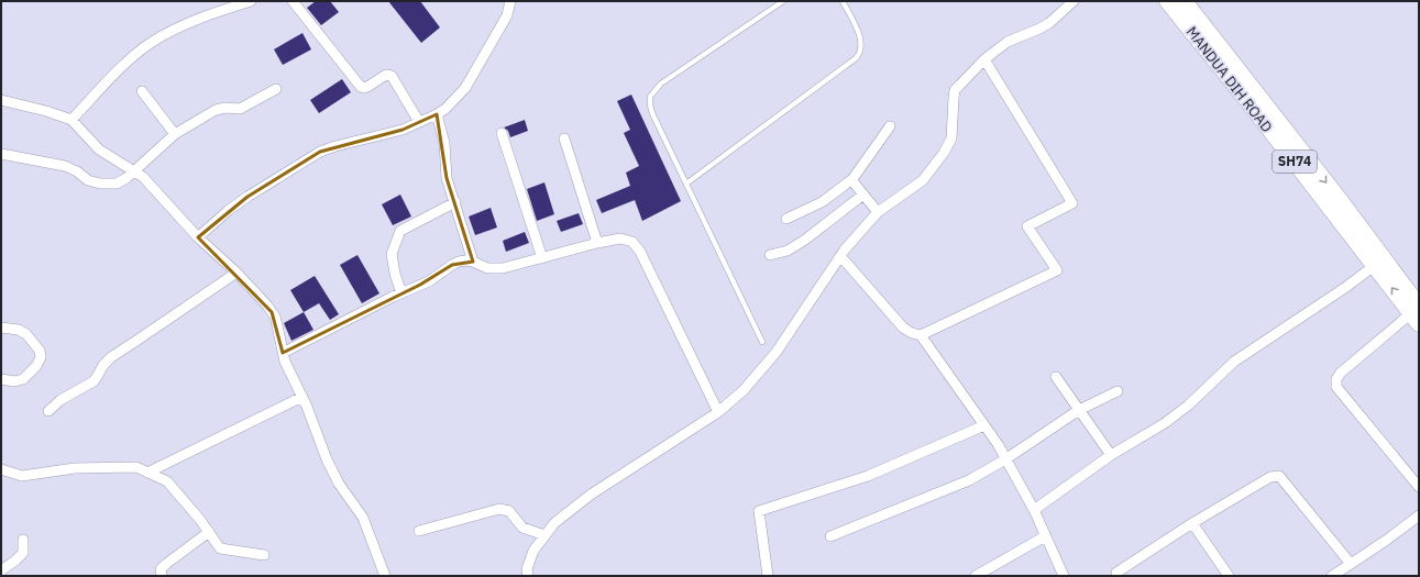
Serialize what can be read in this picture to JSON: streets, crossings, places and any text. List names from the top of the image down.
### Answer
{
  "streets": {
    "main road": ["MANDUA DIH ROAD", "SH74"]
  }
}
